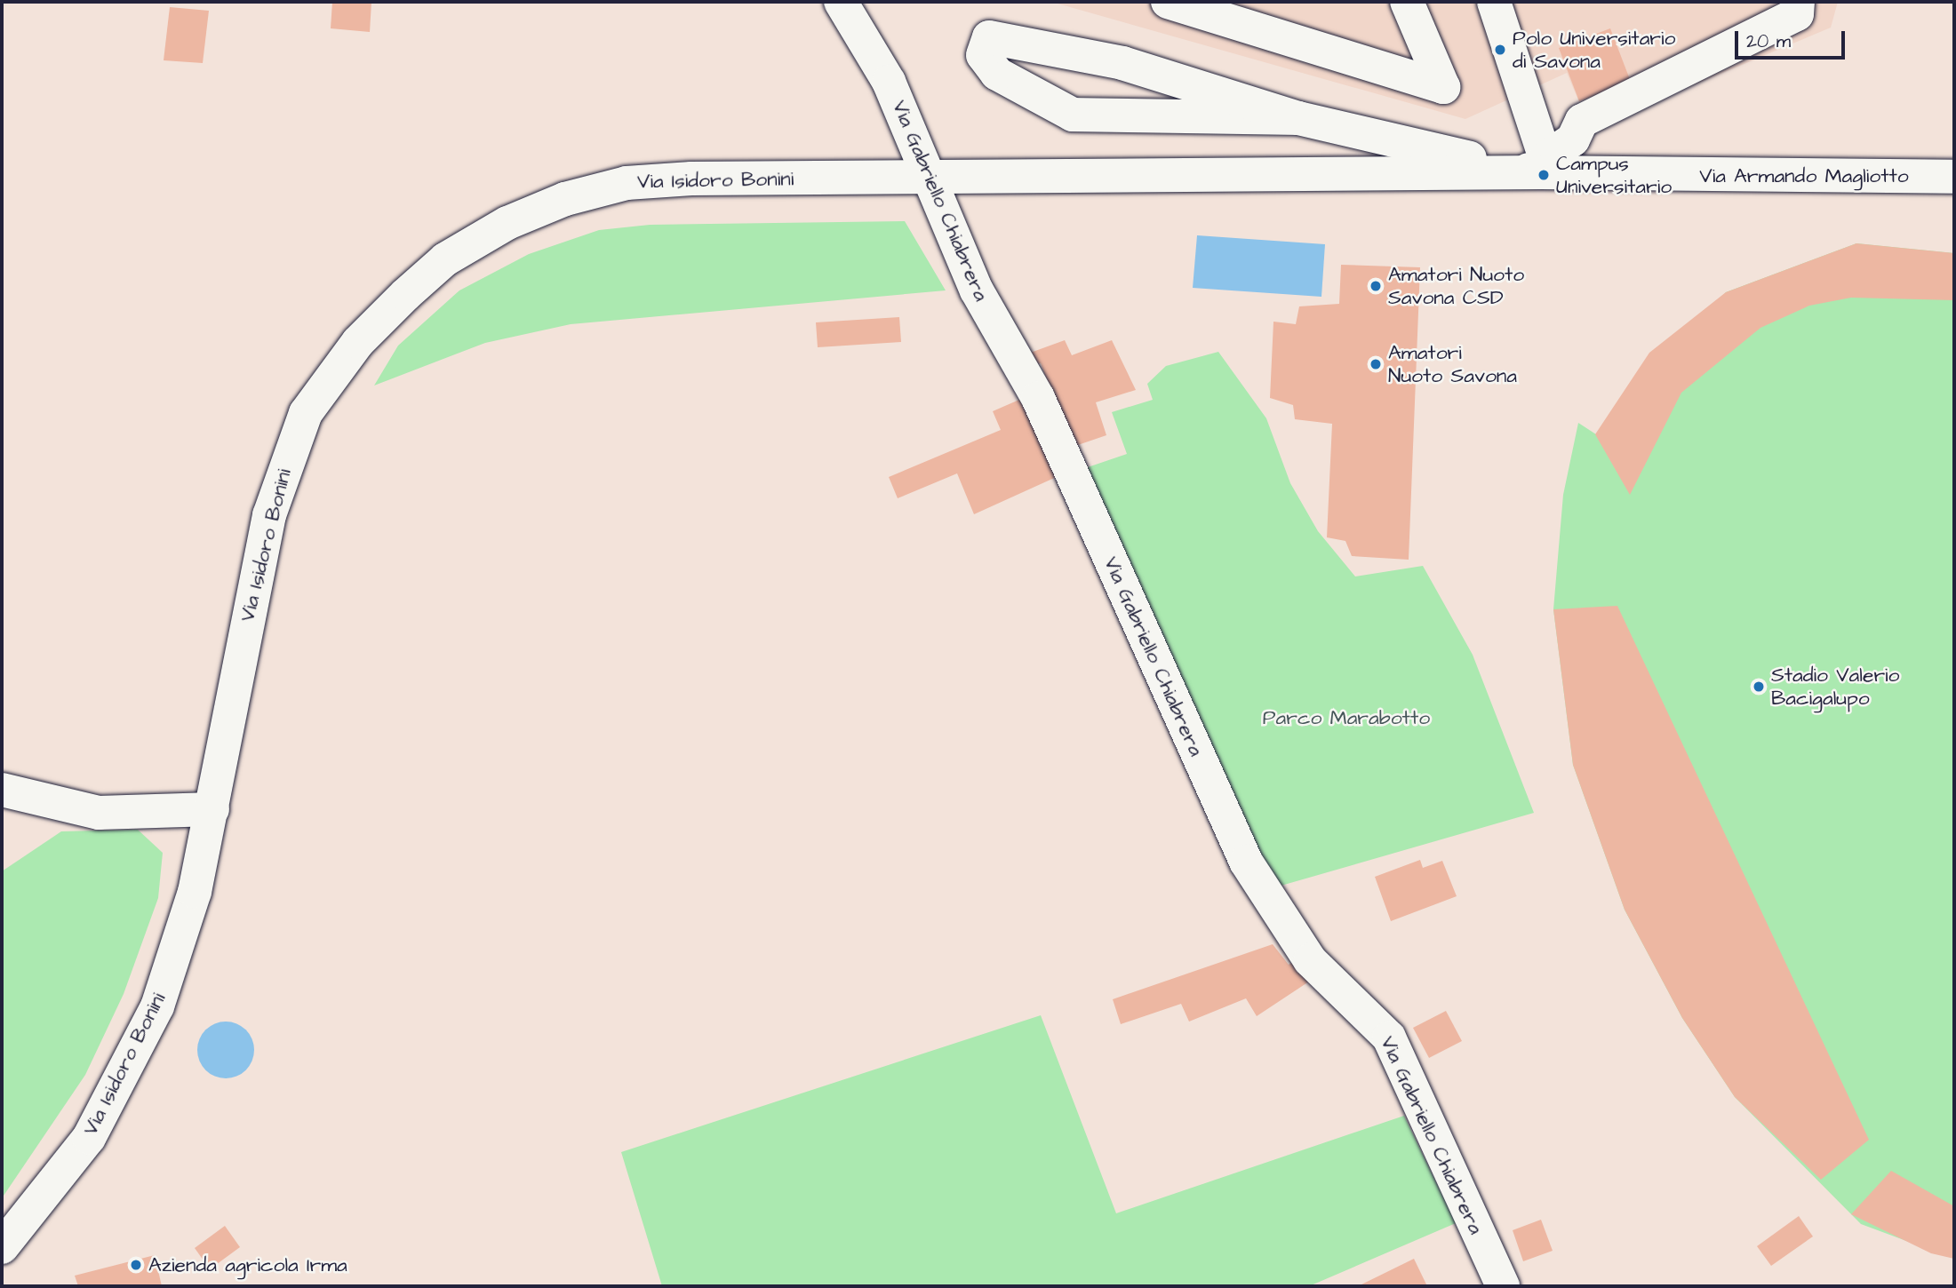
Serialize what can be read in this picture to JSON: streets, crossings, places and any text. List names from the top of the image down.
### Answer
{
  "streets": {
    "street": ["Via Armando Magliotto", "Via Isidoro Bonini", "Via Gabriello Chiabrera"]
  },
  "crossings": [
    ["Via Armando Magliotto", "Via Isidoro Bonini"],
    ["Via Isidoro Bonini", "Via Gabriello Chiabrera"]
  ],
  "parks": ["Parco Marabotto"],
  "places": [
    "Polo Universitario di Savona",
    "Campus Universitario",
    "Amatori Nuoto Savona CSD",
    "Amatori Nuoto Savona",
    "Stadio Valerio Bacigalupo",
    "Azienda agricola Irma"
  ],
  "scale_bar": "20 m"
}
